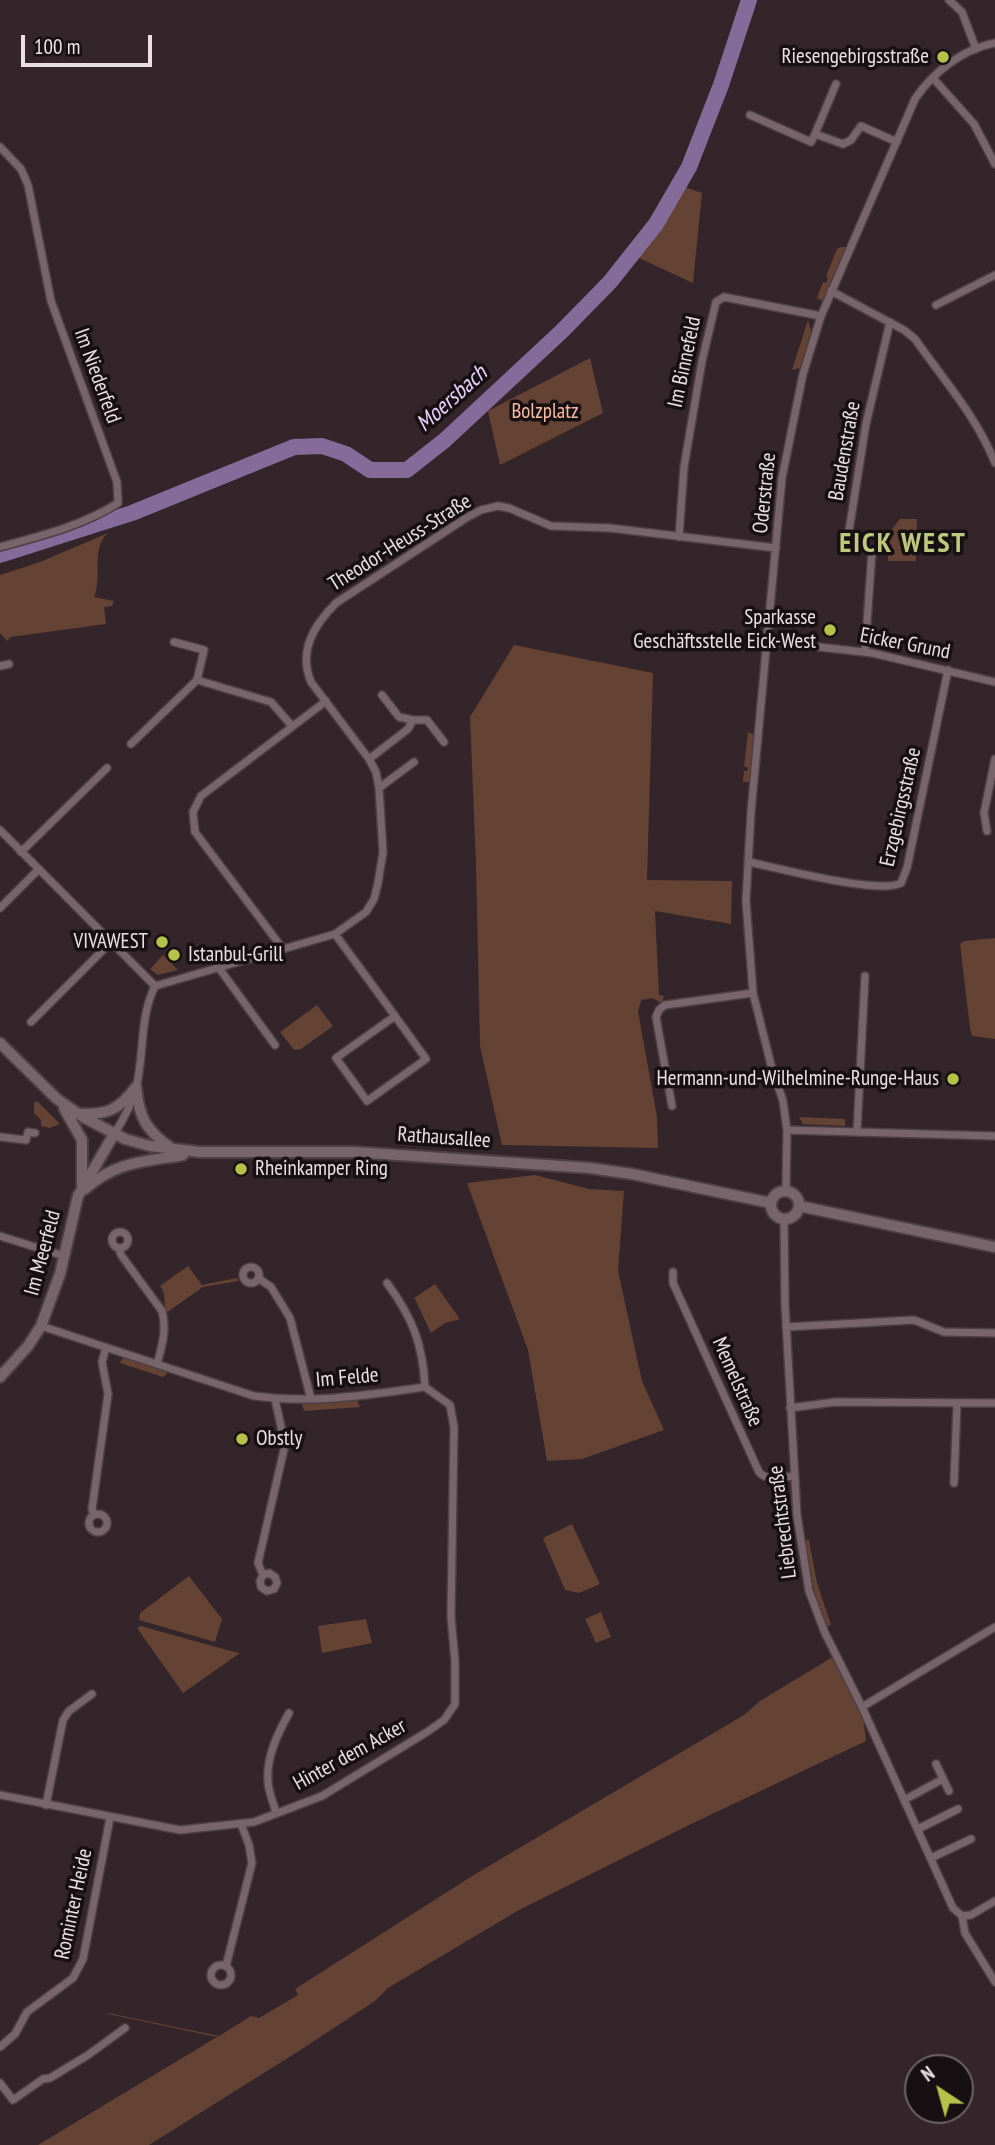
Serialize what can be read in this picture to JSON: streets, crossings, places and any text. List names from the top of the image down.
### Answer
{
  "streets": {
    "street": [
      "Im Binnefeld",
      "Im Niederfeld",
      "Baudenstraße",
      "Oderstraße",
      "Theodor-Heuss-Straße",
      "Eicker Grund",
      "Erzgebirgsstraße",
      "Rathausallee",
      "Im Meerfeld",
      "Im Felde",
      "Memelstraße",
      "Liebrechtstraße",
      "Hinter dem Acker",
      "Rominter Heide"
    ]
  },
  "crossings": [
    ["Im Binnefeld", "Oderstraße"],
    ["Im Binnefeld", "Theodor-Heuss-Straße"],
    ["Baudenstraße", "Eicker Grund"],
    ["Oderstraße", "Theodor-Heuss-Straße"],
    ["Oderstraße", "Eicker Grund"],
    ["Oderstraße", "Erzgebirgsstraße"],
    ["Oderstraße", "Rathausallee"],
    ["Oderstraße", "Liebrechtstraße"],
    ["Eicker Grund", "Erzgebirgsstraße"],
    ["Rathausallee", "Im Meerfeld"],
    ["Rathausallee", "Liebrechtstraße"],
    ["Im Meerfeld", "Im Felde"],
    ["Im Felde", "Hinter dem Acker"],
    ["Memelstraße", "Liebrechtstraße"],
    ["Hinter dem Acker", "Rominter Heide"]
  ],
  "districts": ["EICK WEST"],
  "water": ["Moersbach"],
  "parks": ["Bolzplatz"],
  "places": [
    "Riesengebirgsstraße",
    "Sparkasse Geschäftsstelle Eick-West",
    "VIVAWEST",
    "Istanbul-Grill",
    "Hermann-und-Wilhelmine-Runge-Haus",
    "Rheinkamper Ring",
    "Obstly"
  ],
  "scale_bar": "100 m",
  "north": "top left"
}
